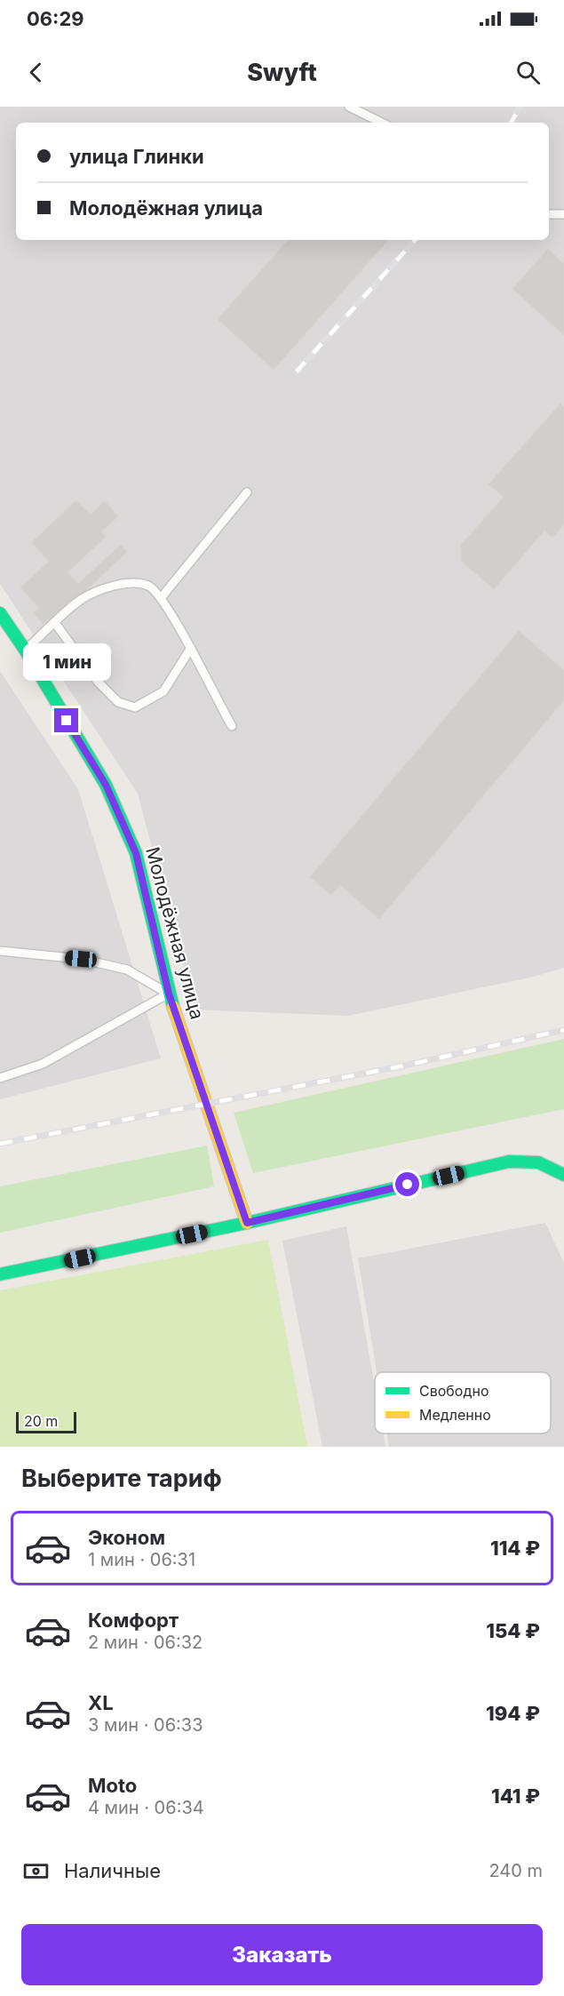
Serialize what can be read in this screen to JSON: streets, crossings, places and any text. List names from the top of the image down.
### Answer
{
  "streets": {
    "street": ["Молодёжная улица"]
  },
  "legend": ["Свободно", "Медленно"],
  "scale_bar": "20 m",
  "page": {
    "status": "06:29",
    "header": "Swyft",
    "banner": ["улица Глинки", "Молодёжная улица"],
    "bubble": "1 мин",
    "scale": "20 m",
    "heading": "Выберите тариф",
    "list": [
      {
        "name": "Эконом",
        "note": "1 мин · 06:31",
        "value": "114 ₽"
      },
      {
        "name": "Комфорт",
        "note": "2 мин · 06:32",
        "value": "154 ₽"
      },
      {
        "name": "XL",
        "note": "3 мин · 06:33",
        "value": "194 ₽"
      },
      {
        "name": "Moto",
        "note": "4 мин · 06:34",
        "value": "141 ₽"
      }
    ],
    "pay": ["Наличные", "240 m"],
    "buttons": "Заказать"
  }
}
